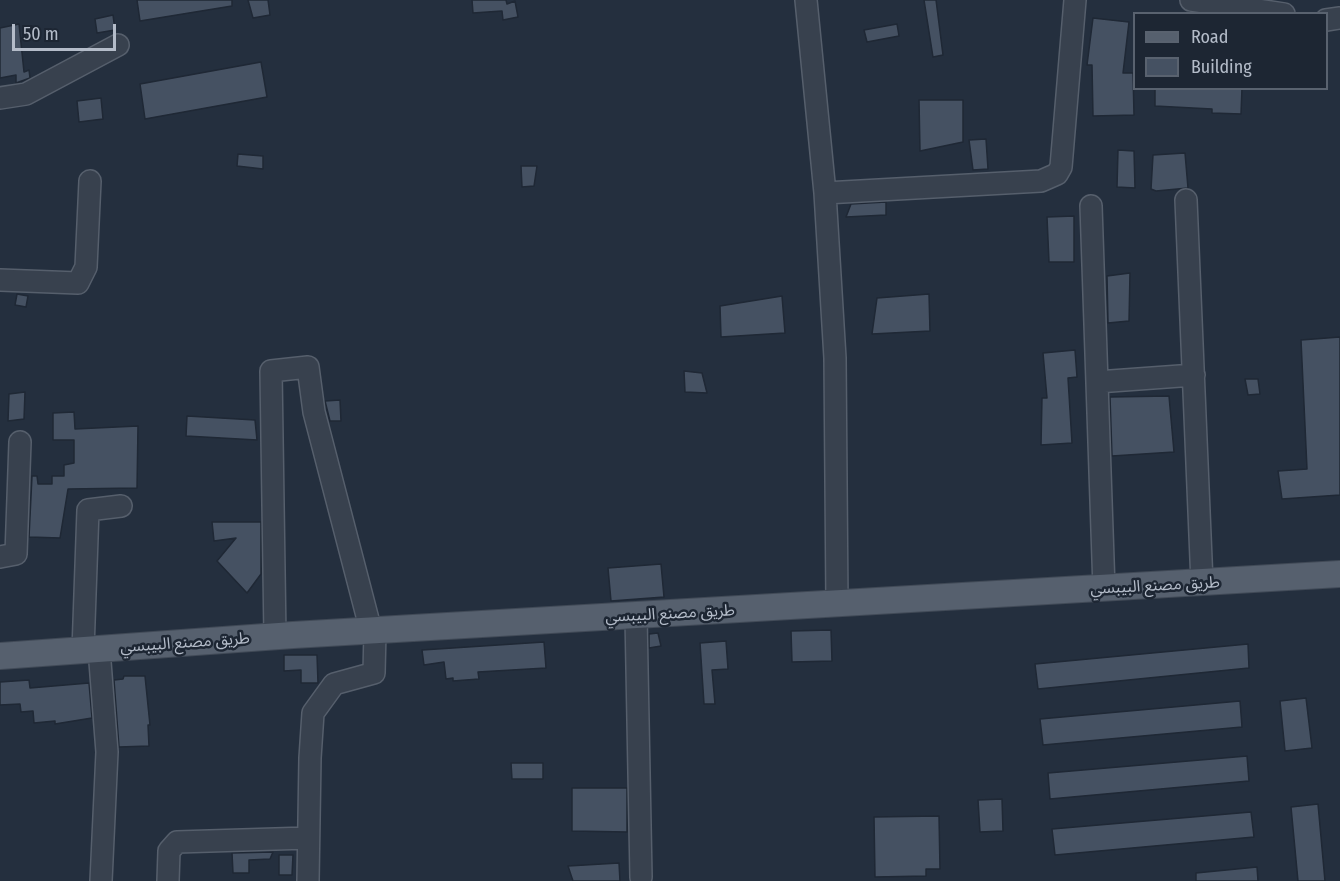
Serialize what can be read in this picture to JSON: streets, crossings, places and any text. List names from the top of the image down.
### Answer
{
  "streets": {
    "main road": ["طريق مصنع البيبسي"]
  },
  "legend": ["Road", "Building"],
  "scale_bar": "50 m"
}
